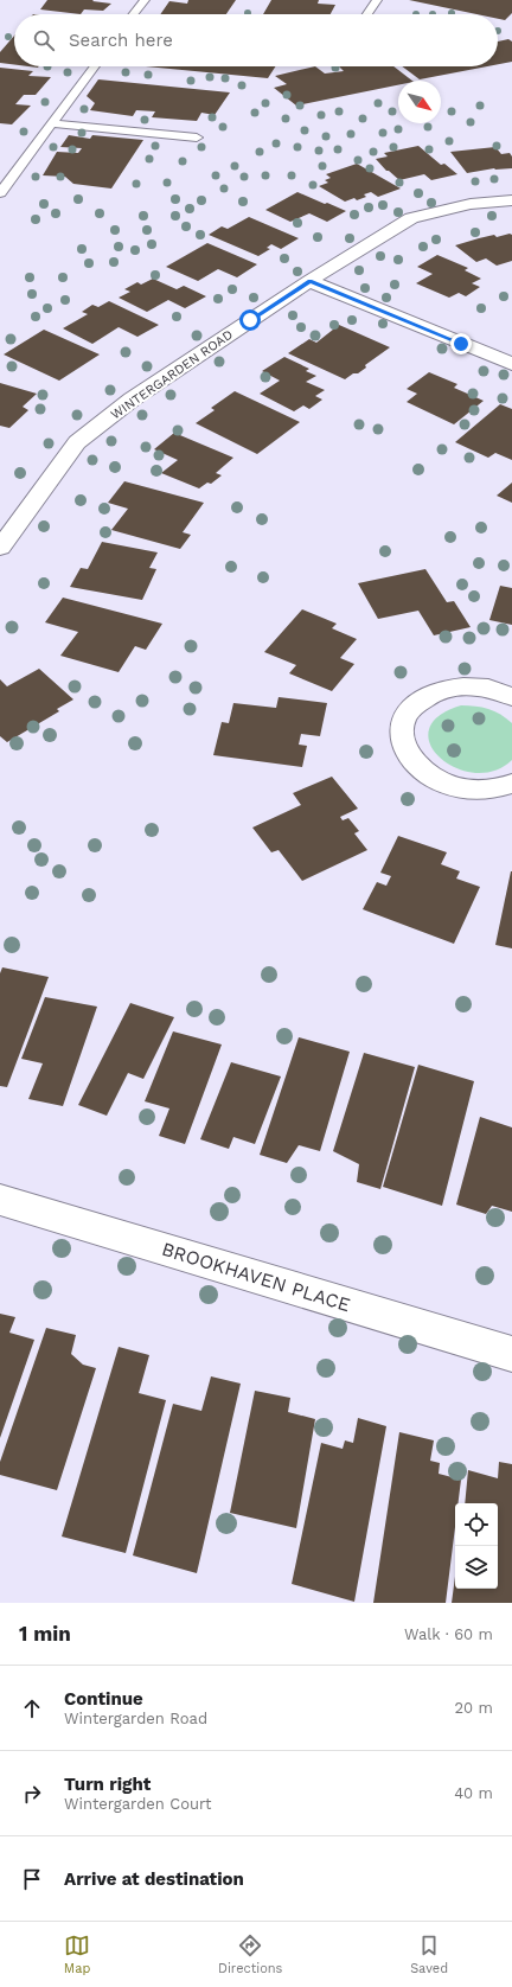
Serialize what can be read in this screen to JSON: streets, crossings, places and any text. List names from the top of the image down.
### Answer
{
  "streets": {
    "street": ["WINTERGARDEN ROAD", "BROOKHAVEN PLACE"]
  },
  "north": "bottom right",
  "page": {
    "search": "Search here",
    "heading": ["1 min", "Walk · 60 m"],
    "list": [
      ["Continue", "Wintergarden Road", "20 m"],
      ["Turn right", "Wintergarden Court", "40 m"],
      "Arrive at destination"
    ],
    "nav": ["Map", "Directions", "Saved"]
  }
}
